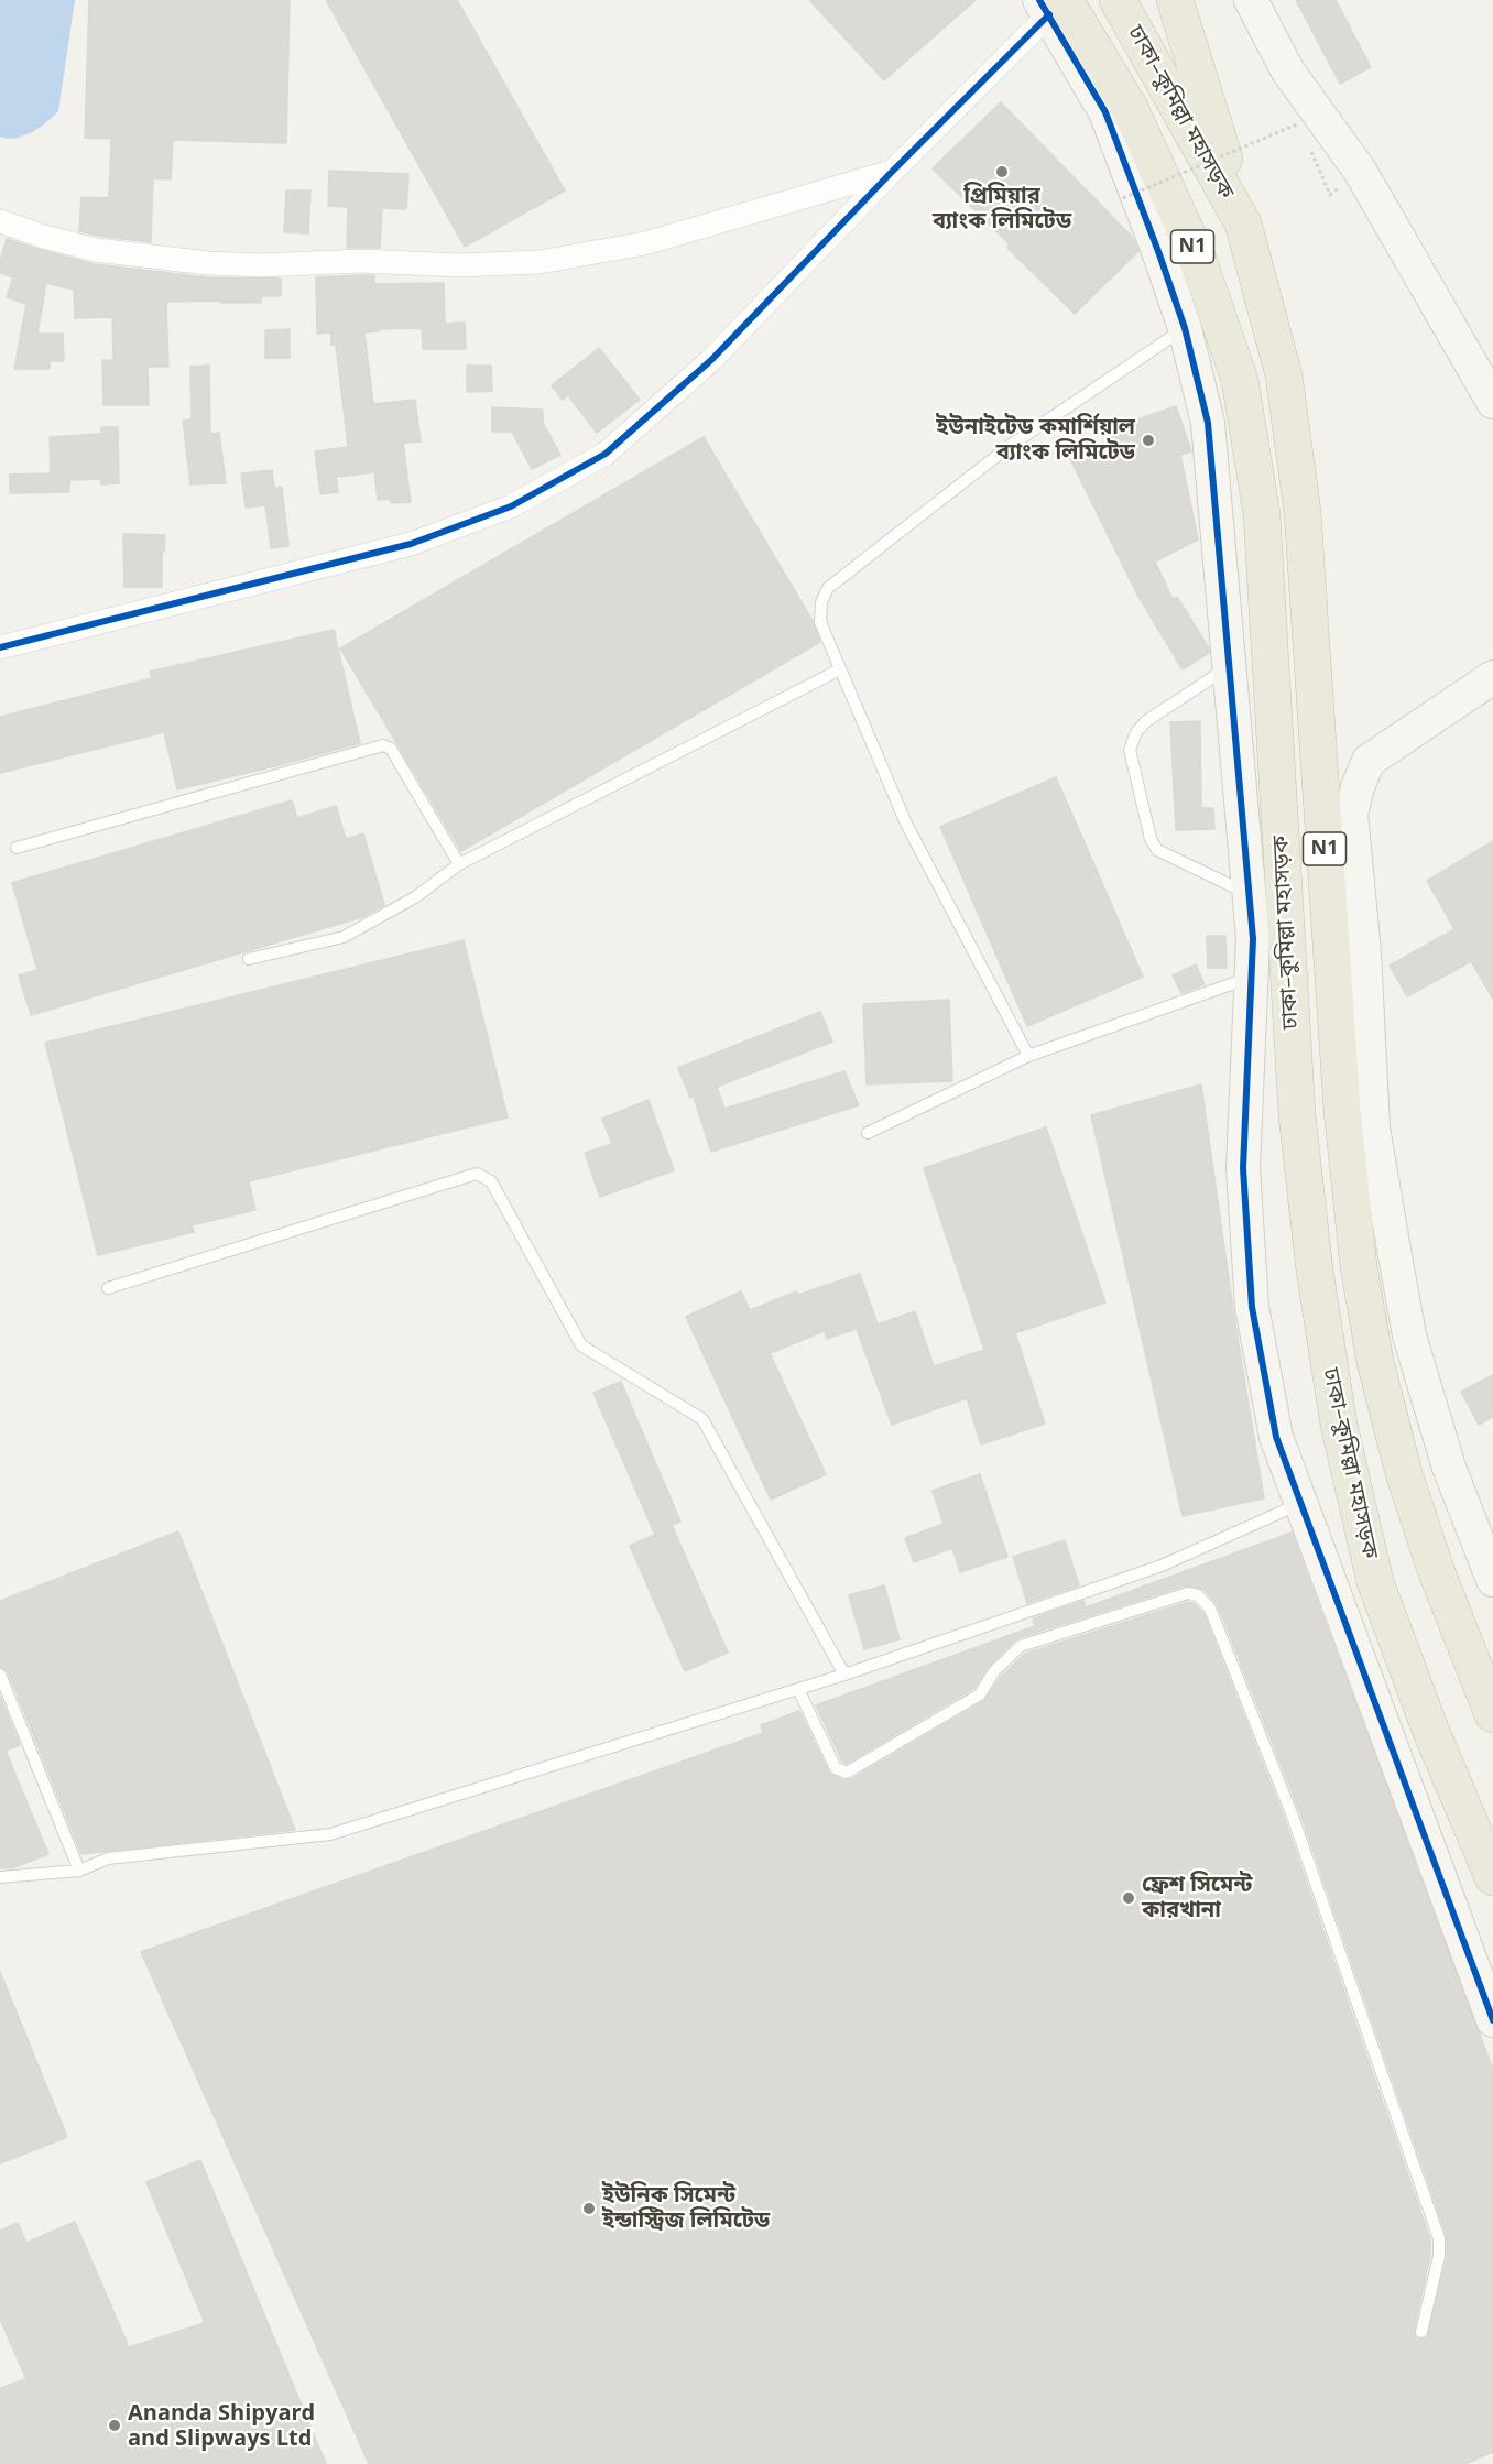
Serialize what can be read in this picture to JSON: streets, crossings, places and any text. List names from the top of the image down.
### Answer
{
  "streets": {
    "highway": ["ঢাকা–কুমিল্লা মহাসড়ক", "N1"]
  },
  "places": [
    "প্রিমিয়ার ব্যাংক লিমিটেড",
    "ইউনাইটেড কমার্শিয়াল ব্যাংক লিমিটেড",
    "ফ্রেশ সিমেন্ট কারখানা",
    "ইউনিক সিমেন্ট ইন্ডাস্ট্রিজ লিমিটেড",
    "Ananda Shipyard and Slipways Ltd"
  ]
}
